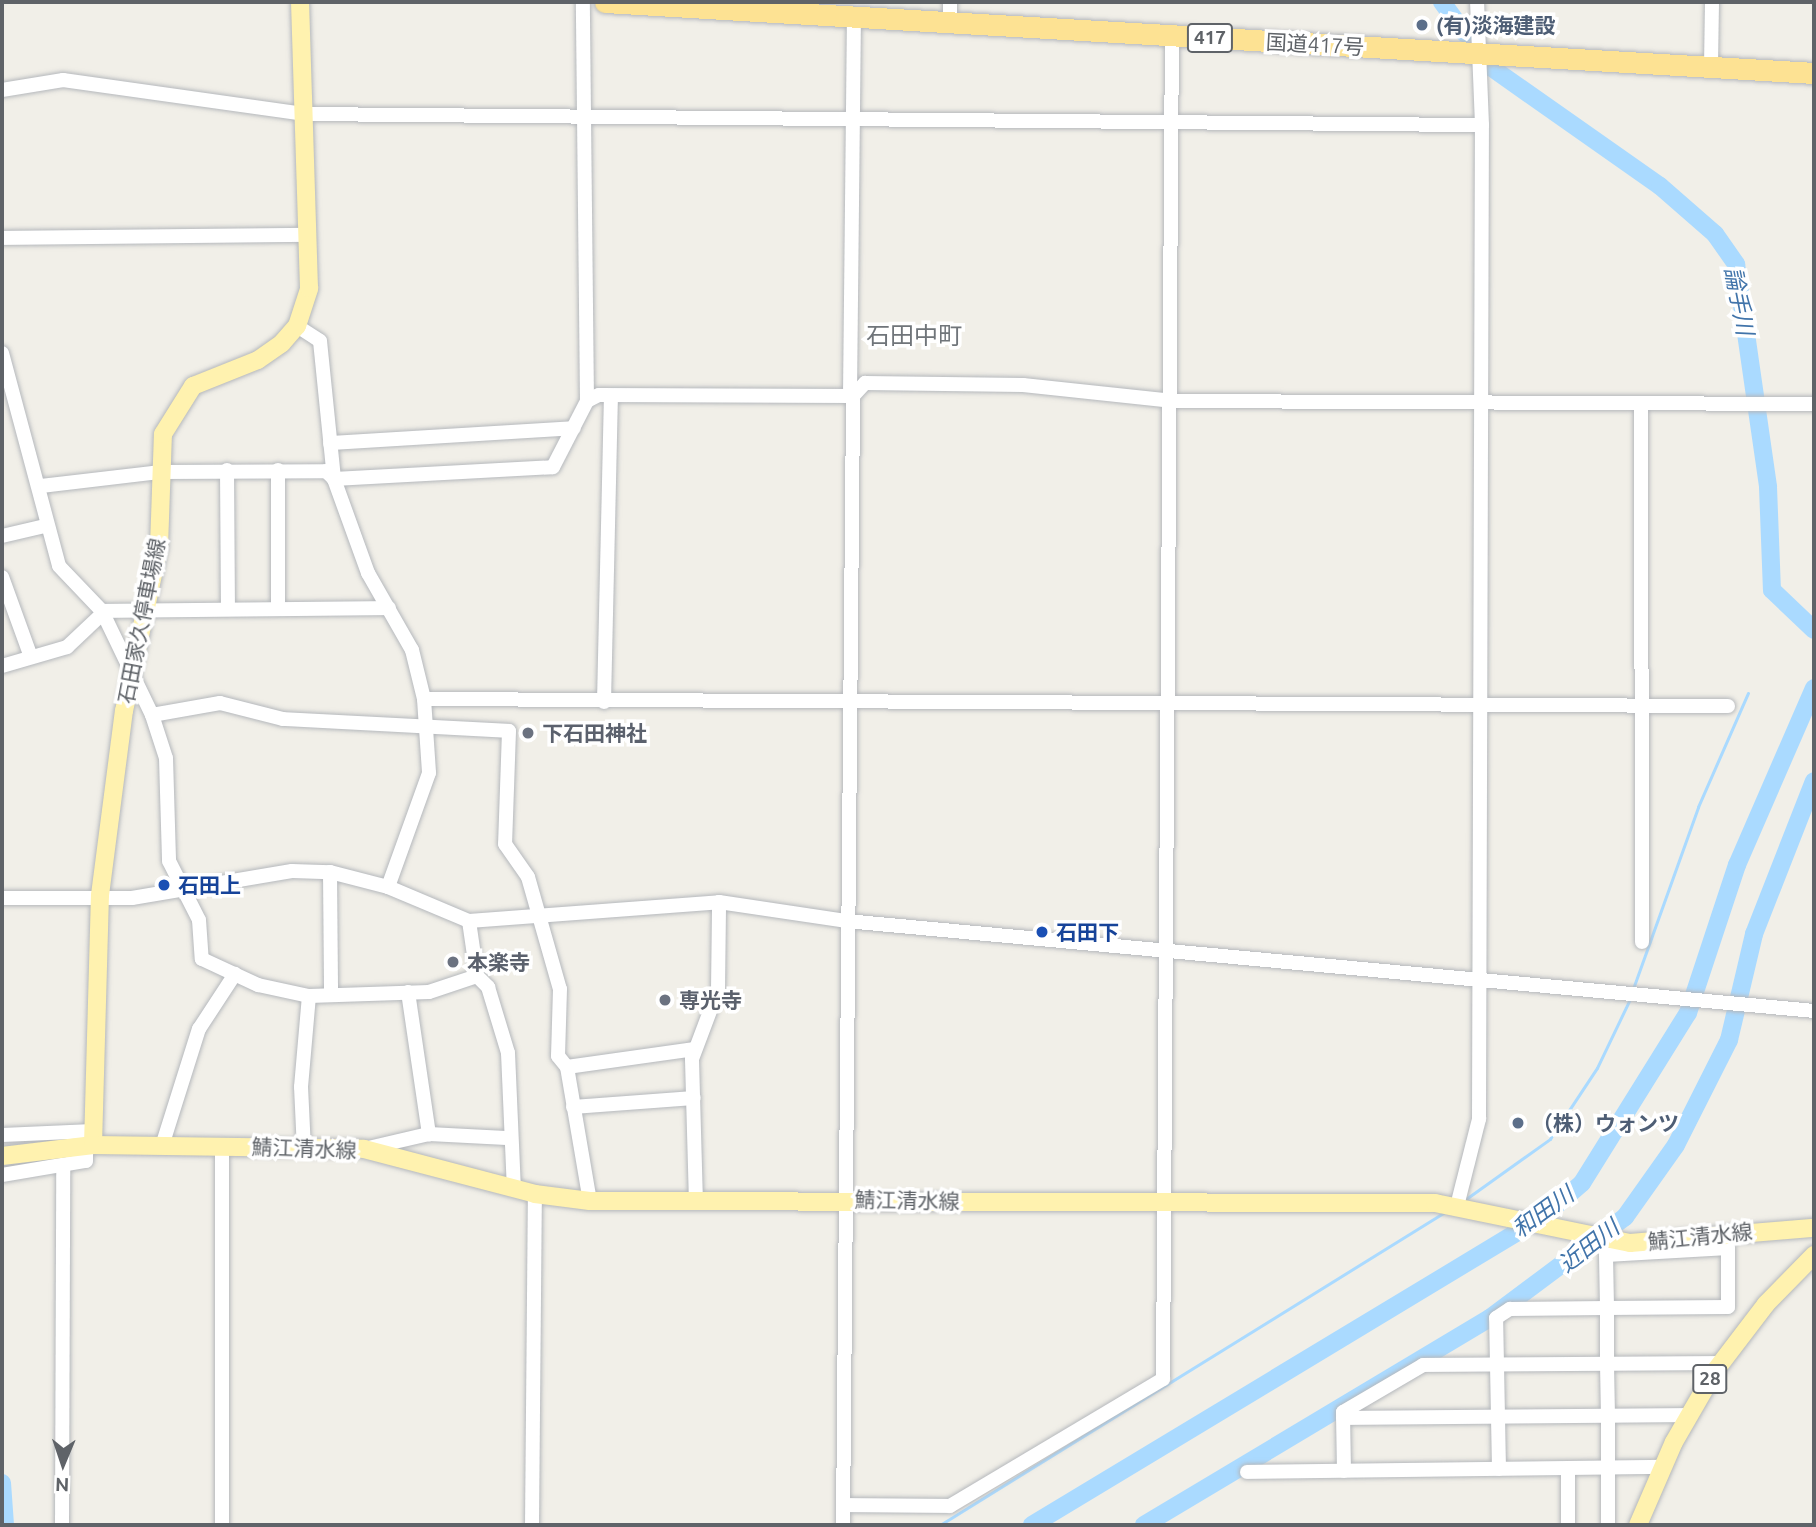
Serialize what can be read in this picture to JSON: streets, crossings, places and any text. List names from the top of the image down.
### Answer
{
  "streets": {
    "highway": ["417", "国道417号"],
    "main road": ["石田家久停車場線", "鯖江清水線", "28"]
  },
  "crossings": [
    ["石田家久停車場線", "鯖江清水線"]
  ],
  "districts": ["石田中町"],
  "water": ["論手川", "和田川", "近田川"],
  "places": [
    "(有)淡海建設",
    "下石田神社",
    "石田上",
    "石田下",
    "本楽寺",
    "専光寺",
    "（株）ウォンツ"
  ],
  "north": "bottom"
}
